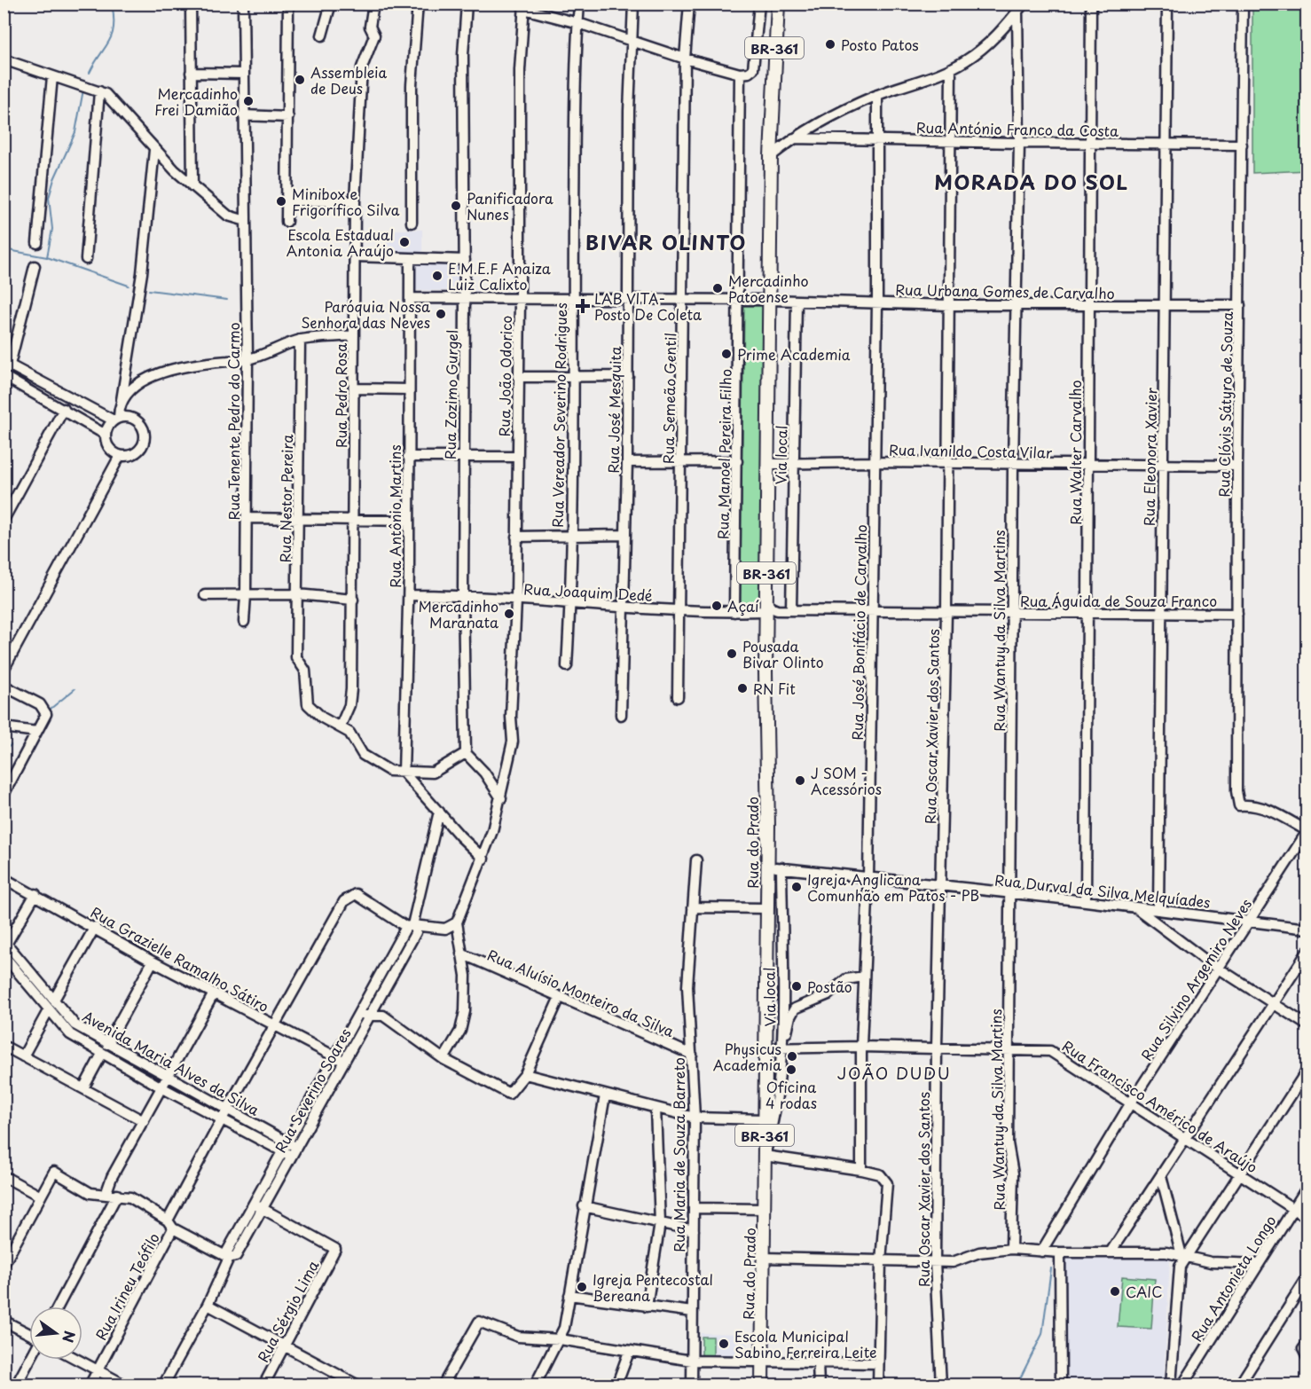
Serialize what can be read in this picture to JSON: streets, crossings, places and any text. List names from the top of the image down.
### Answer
{
  "streets": {
    "main road": ["BR-361", "Rua do Prado"],
    "street": [
      "Rua António Franco da Costa",
      "Rua Urbana Gomes de Carvalho",
      "Rua João Odorico",
      "Rua Zozimo Gurgel",
      "Rua Pedro Rosa",
      "Rua Semeão Gentil",
      "Rua Clóvis Sátyro de Souza",
      "Rua José Mesquita",
      "Rua Vereador Severino Rodrigues",
      "Rua Tenente Pedro do Carmo",
      "Rua Ivanildo Costa Vilar",
      "Rua Walter Carvalho",
      "Rua Manoel Pereira Filho",
      "Via local",
      "Rua Eleonora Xavier",
      "Rua Nestor Pereira",
      "Rua Antônio Martins",
      "Rua Joaquim Dedé",
      "Rua Águida de Souza Franco",
      "Rua Wantuy da Silva Martins",
      "Rua José Bonifácio de Carvalho",
      "Rua Oscar Xavier dos Santos",
      "Rua Durval da Silva Melquíades",
      "Rua Grazielle Ramalho Sátiro",
      "Rua Silvino Argemiro Neves",
      "Rua Aluísio Monteiro da Silva",
      "Avenida Maria Alves da Silva",
      "Rua Severino Soares",
      "Rua Francisco Américo de Araújo",
      "Rua Maria de Souza Barreto",
      "Rua Antonieta Longo",
      "Rua Irineu Teófilo",
      "Rua Sérgio Lima"
    ]
  },
  "crossings": [
    ["BR-361", "Rua Urbana Gomes de Carvalho"],
    ["BR-361", "Rua do Prado"],
    ["Rua António Franco da Costa", "Rua Clóvis Sátyro de Souza"],
    ["Rua António Franco da Costa", "Rua Walter Carvalho"],
    ["Rua António Franco da Costa", "Rua Eleonora Xavier"],
    ["Rua António Franco da Costa", "Rua Wantuy da Silva Martins"],
    ["Rua António Franco da Costa", "Rua José Bonifácio de Carvalho"],
    ["Rua António Franco da Costa", "Rua Oscar Xavier dos Santos"],
    ["Rua Urbana Gomes de Carvalho", "Rua João Odorico"],
    ["Rua Urbana Gomes de Carvalho", "Rua Zozimo Gurgel"],
    ["Rua Urbana Gomes de Carvalho", "Rua Semeão Gentil"],
    ["Rua Urbana Gomes de Carvalho", "Rua Clóvis Sátyro de Souza"],
    ["Rua Urbana Gomes de Carvalho", "Rua José Mesquita"],
    ["Rua Urbana Gomes de Carvalho", "Rua Vereador Severino Rodrigues"],
    ["Rua Urbana Gomes de Carvalho", "Rua Walter Carvalho"],
    ["Rua Urbana Gomes de Carvalho", "Rua Manoel Pereira Filho"],
    ["Rua Urbana Gomes de Carvalho", "Via local"],
    ["Rua Urbana Gomes de Carvalho", "Rua Eleonora Xavier"],
    ["Rua Urbana Gomes de Carvalho", "Rua Antônio Martins"],
    ["Rua Urbana Gomes de Carvalho", "Rua Wantuy da Silva Martins"],
    ["Rua Urbana Gomes de Carvalho", "Rua José Bonifácio de Carvalho"],
    ["Rua Urbana Gomes de Carvalho", "Rua Oscar Xavier dos Santos"],
    ["Rua Urbana Gomes de Carvalho", "Rua do Prado"],
    ["Rua João Odorico", "Rua Joaquim Dedé"],
    ["Rua Zozimo Gurgel", "Rua Joaquim Dedé"],
    ["Rua Pedro Rosa", "Rua Nestor Pereira"],
    ["Rua Semeão Gentil", "Rua Joaquim Dedé"],
    ["Rua Clóvis Sátyro de Souza", "Rua Ivanildo Costa Vilar"],
    ["Rua Clóvis Sátyro de Souza", "Rua Águida de Souza Franco"],
    ["Rua Clóvis Sátyro de Souza", "Rua Silvino Argemiro Neves"],
    ["Rua José Mesquita", "Rua Joaquim Dedé"],
    ["Rua Vereador Severino Rodrigues", "Rua Joaquim Dedé"],
    ["Rua Ivanildo Costa Vilar", "Rua Walter Carvalho"],
    ["Rua Ivanildo Costa Vilar", "Via local"],
    ["Rua Ivanildo Costa Vilar", "Rua Eleonora Xavier"],
    ["Rua Ivanildo Costa Vilar", "Rua Wantuy da Silva Martins"],
    ["Rua Ivanildo Costa Vilar", "Rua José Bonifácio de Carvalho"],
    ["Rua Ivanildo Costa Vilar", "Rua Oscar Xavier dos Santos"],
    ["Rua Ivanildo Costa Vilar", "Rua do Prado"],
    ["Rua Walter Carvalho", "Rua Águida de Souza Franco"],
    ["Rua Walter Carvalho", "Rua Durval da Silva Melquíades"],
    ["Rua Manoel Pereira Filho", "Rua Joaquim Dedé"],
    ["Via local", "Rua Águida de Souza Franco"],
    ["Via local", "Rua do Prado"],
    ["Via local", "Rua Durval da Silva Melquíades"],
    ["Via local", "Rua Francisco Américo de Araújo"],
    ["Rua Eleonora Xavier", "Rua Águida de Souza Franco"],
    ["Rua Eleonora Xavier", "Rua Durval da Silva Melquíades"],
    ["Rua Antônio Martins", "Rua Joaquim Dedé"],
    ["Rua Joaquim Dedé", "Rua Águida de Souza Franco"],
    ["Rua Joaquim Dedé", "Rua do Prado"],
    ["Rua Águida de Souza Franco", "Rua Wantuy da Silva Martins"],
    ["Rua Águida de Souza Franco", "Rua José Bonifácio de Carvalho"],
    ["Rua Águida de Souza Franco", "Rua Oscar Xavier dos Santos"],
    ["Rua Águida de Souza Franco", "Rua do Prado"],
    ["Rua Wantuy da Silva Martins", "Rua Durval da Silva Melquíades"],
    ["Rua Wantuy da Silva Martins", "Rua Francisco Américo de Araújo"],
    ["Rua José Bonifácio de Carvalho", "Rua Durval da Silva Melquíades"],
    ["Rua José Bonifácio de Carvalho", "Rua Francisco Américo de Araújo"],
    ["Rua Oscar Xavier dos Santos", "Rua Durval da Silva Melquíades"],
    ["Rua Oscar Xavier dos Santos", "Rua Francisco Américo de Araújo"],
    ["Rua do Prado", "Rua Durval da Silva Melquíades"],
    ["Rua do Prado", "Rua Francisco Américo de Araújo"],
    ["Rua Durval da Silva Melquíades", "Rua Silvino Argemiro Neves"],
    ["Rua Grazielle Ramalho Sátiro", "Rua Severino Soares"],
    ["Rua Grazielle Ramalho Sátiro", "Rua Irineu Teófilo"],
    ["Rua Silvino Argemiro Neves", "Rua Francisco Américo de Araújo"],
    ["Rua Aluísio Monteiro da Silva", "Rua Maria de Souza Barreto"],
    ["Avenida Maria Alves da Silva", "Rua Severino Soares"],
    ["Avenida Maria Alves da Silva", "Rua Irineu Teófilo"],
    ["Rua Severino Soares", "Rua Irineu Teófilo"],
    ["Rua Severino Soares", "Rua Sérgio Lima"],
    ["Rua Francisco Américo de Araújo", "Rua Antonieta Longo"]
  ],
  "districts": ["MORADA DO SOL", "BIVAR OLINTO", "JOÃO DUDU"],
  "places": {
    "other": [
      "Posto Patos",
      "Assembleia de Deus",
      "Mercadinho Frei Damião",
      "Minibox e Frigorífico Silva",
      "Panificadora Nunes",
      "Escola Estadual Antonia Araújo",
      "E.M.E.F Anaiza Luiz Calixto",
      "Mercadinho Patoense",
      "Paróquia Nossa Senhora das Neves",
      "Prime Academia",
      "Açaí",
      "Mercadinho Maranata",
      "Pousada Bivar Olinto",
      "RN Fit",
      "J SOM - Acessórios",
      "Igreja Anglicana Comunhão em Patos - PB",
      "Postão",
      "Physicus Academia",
      "Oficina 4 rodas",
      "Igreja Pentecostal Bereana",
      "CAIC",
      "Escola Municipal Sabino Ferreira Leite"
    ],
    "health": ["LAB VITA- Posto De Coleta"]
  },
  "north": "right"
}
